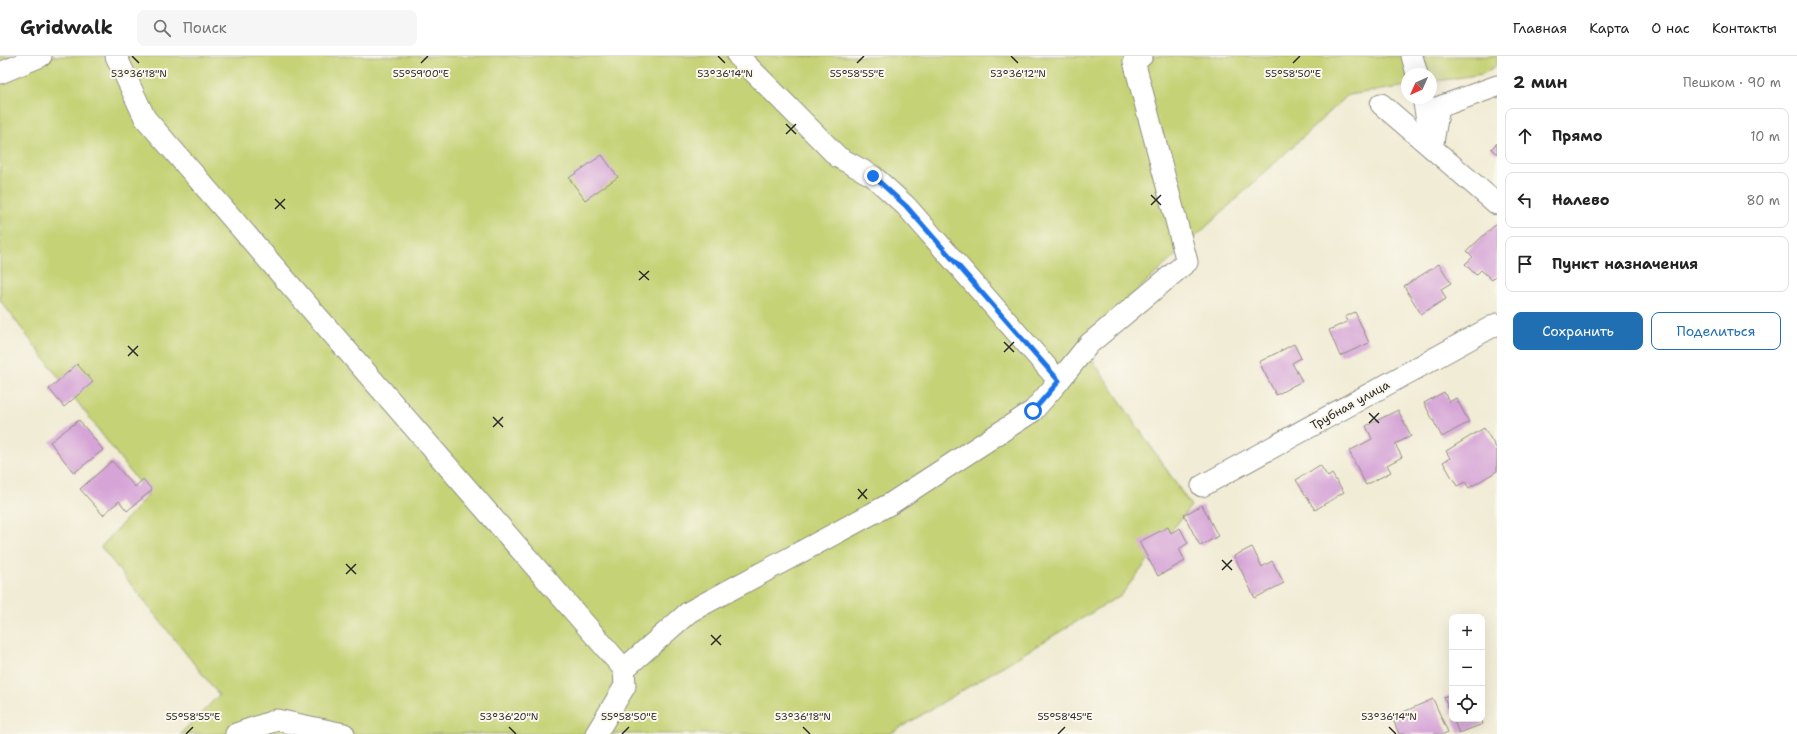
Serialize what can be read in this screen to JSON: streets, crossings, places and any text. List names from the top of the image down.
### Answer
{
  "streets": {
    "street": ["Трубная улица"]
  },
  "north": "bottom left",
  "page": {
    "header": "Gridwalk",
    "search": "Поиск",
    "nav": [
      "Главная",
      "Карта",
      "О нас",
      "Контакты"
    ],
    "heading": ["2 мин", "Пешком · 90 m"],
    "list": [
      ["Прямо", "10 m"],
      ["Налево", "80 m"],
      "Пункт назначения"
    ],
    "buttons": ["Сохранить", "Поделиться"],
    "map_buttons": ["+", "−"]
  },
  "coordinates": [
    "53°36'14\"N",
    "53°36'18\"N",
    "55°59'00\"E",
    "55°58'55\"E",
    "53°36'12\"N",
    "55°58'50\"E",
    "55°58'45\"E",
    "53°36'20\"N"
  ]
}
